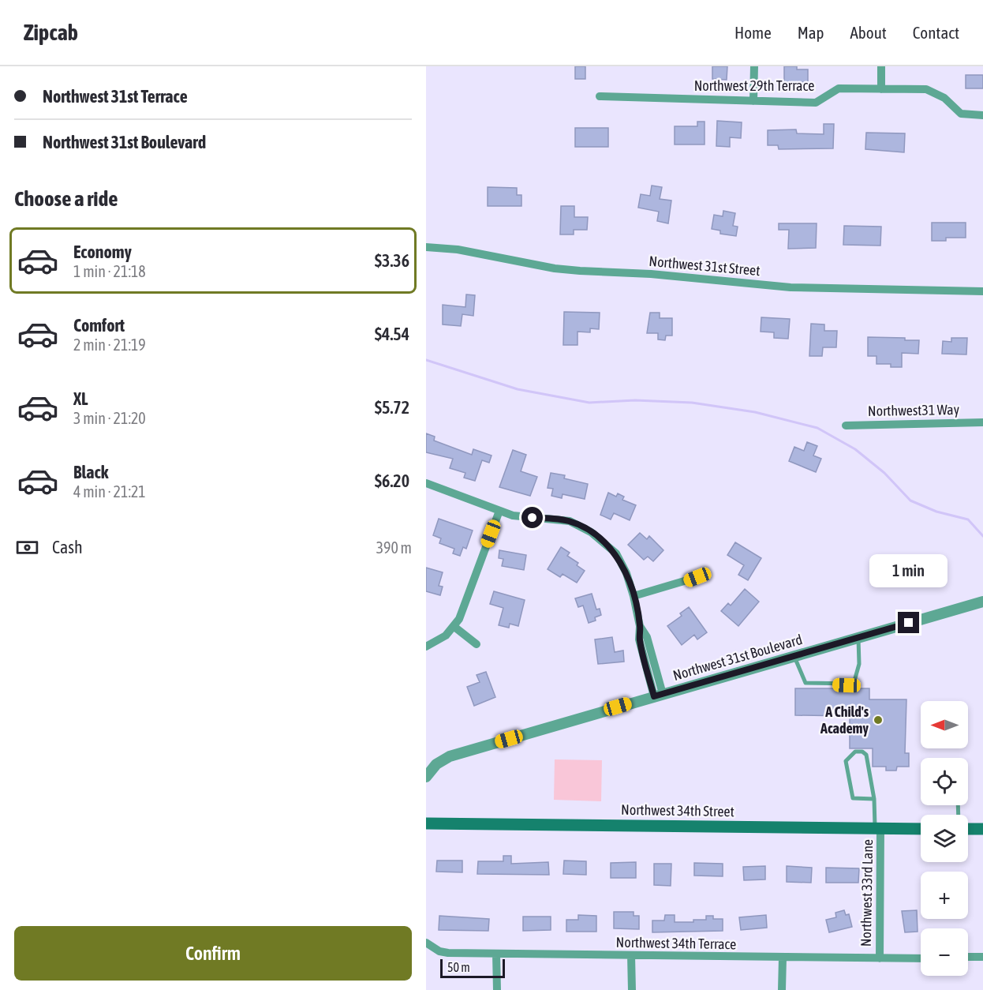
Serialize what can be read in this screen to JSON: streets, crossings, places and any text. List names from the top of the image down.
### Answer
{
  "streets": {
    "main road": ["Northwest 34th Street"],
    "street": [
      "Northwest 29th Terrace",
      "Northwest 31st Street",
      "Northwest31 Way",
      "Northwest 31st Boulevard",
      "Northwest 33rd Lane",
      "Northwest 34th Terrace"
    ]
  },
  "crossings": [
    ["Northwest 34th Street", "Northwest 33rd Lane"],
    ["Northwest 33rd Lane", "Northwest 34th Terrace"]
  ],
  "places": ["A Child's Academy"],
  "scale_bar": "50 m",
  "north": "left",
  "page": {
    "header": "Zipcab",
    "nav": [
      "Home",
      "Map",
      "About",
      "Contact"
    ],
    "banner": ["Northwest 31st Terrace", "Northwest 31st Boulevard"],
    "heading": "Choose a ride",
    "list": [
      {
        "name": "Economy",
        "note": "1 min · 21:18",
        "value": "$3.36"
      },
      {
        "name": "Comfort",
        "note": "2 min · 21:19",
        "value": "$4.54"
      },
      {
        "name": "XL",
        "note": "3 min · 21:20",
        "value": "$5.72"
      },
      {
        "name": "Black",
        "note": "4 min · 21:21",
        "value": "$6.20"
      }
    ],
    "pay": ["Cash", "390 m"],
    "bubble": "1 min",
    "map_buttons": ["+", "−"],
    "buttons": "Confirm",
    "scale": "50 m"
  }
}
